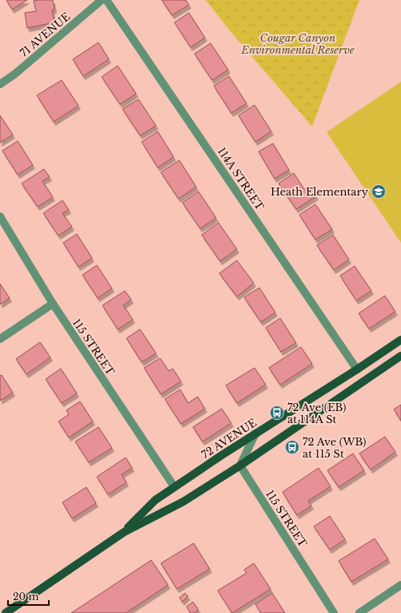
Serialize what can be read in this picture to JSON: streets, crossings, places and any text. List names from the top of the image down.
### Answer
{
  "streets": {
    "main road": ["72 AVENUE"],
    "street": ["71 AVENUE", "114A STREET", "115 STREET"]
  },
  "crossings": [
    ["114A STREET", "72 AVENUE"],
    ["115 STREET", "72 AVENUE"]
  ],
  "parks": ["Cougar Canyon Environmental Reserve"],
  "places": {
    "school or university": ["Heath Elementary"],
    "bus stop": ["72 Ave (EB) at 114A St", "72 Ave (WB) at 115 St"]
  },
  "scale_bar": "20 m"
}
